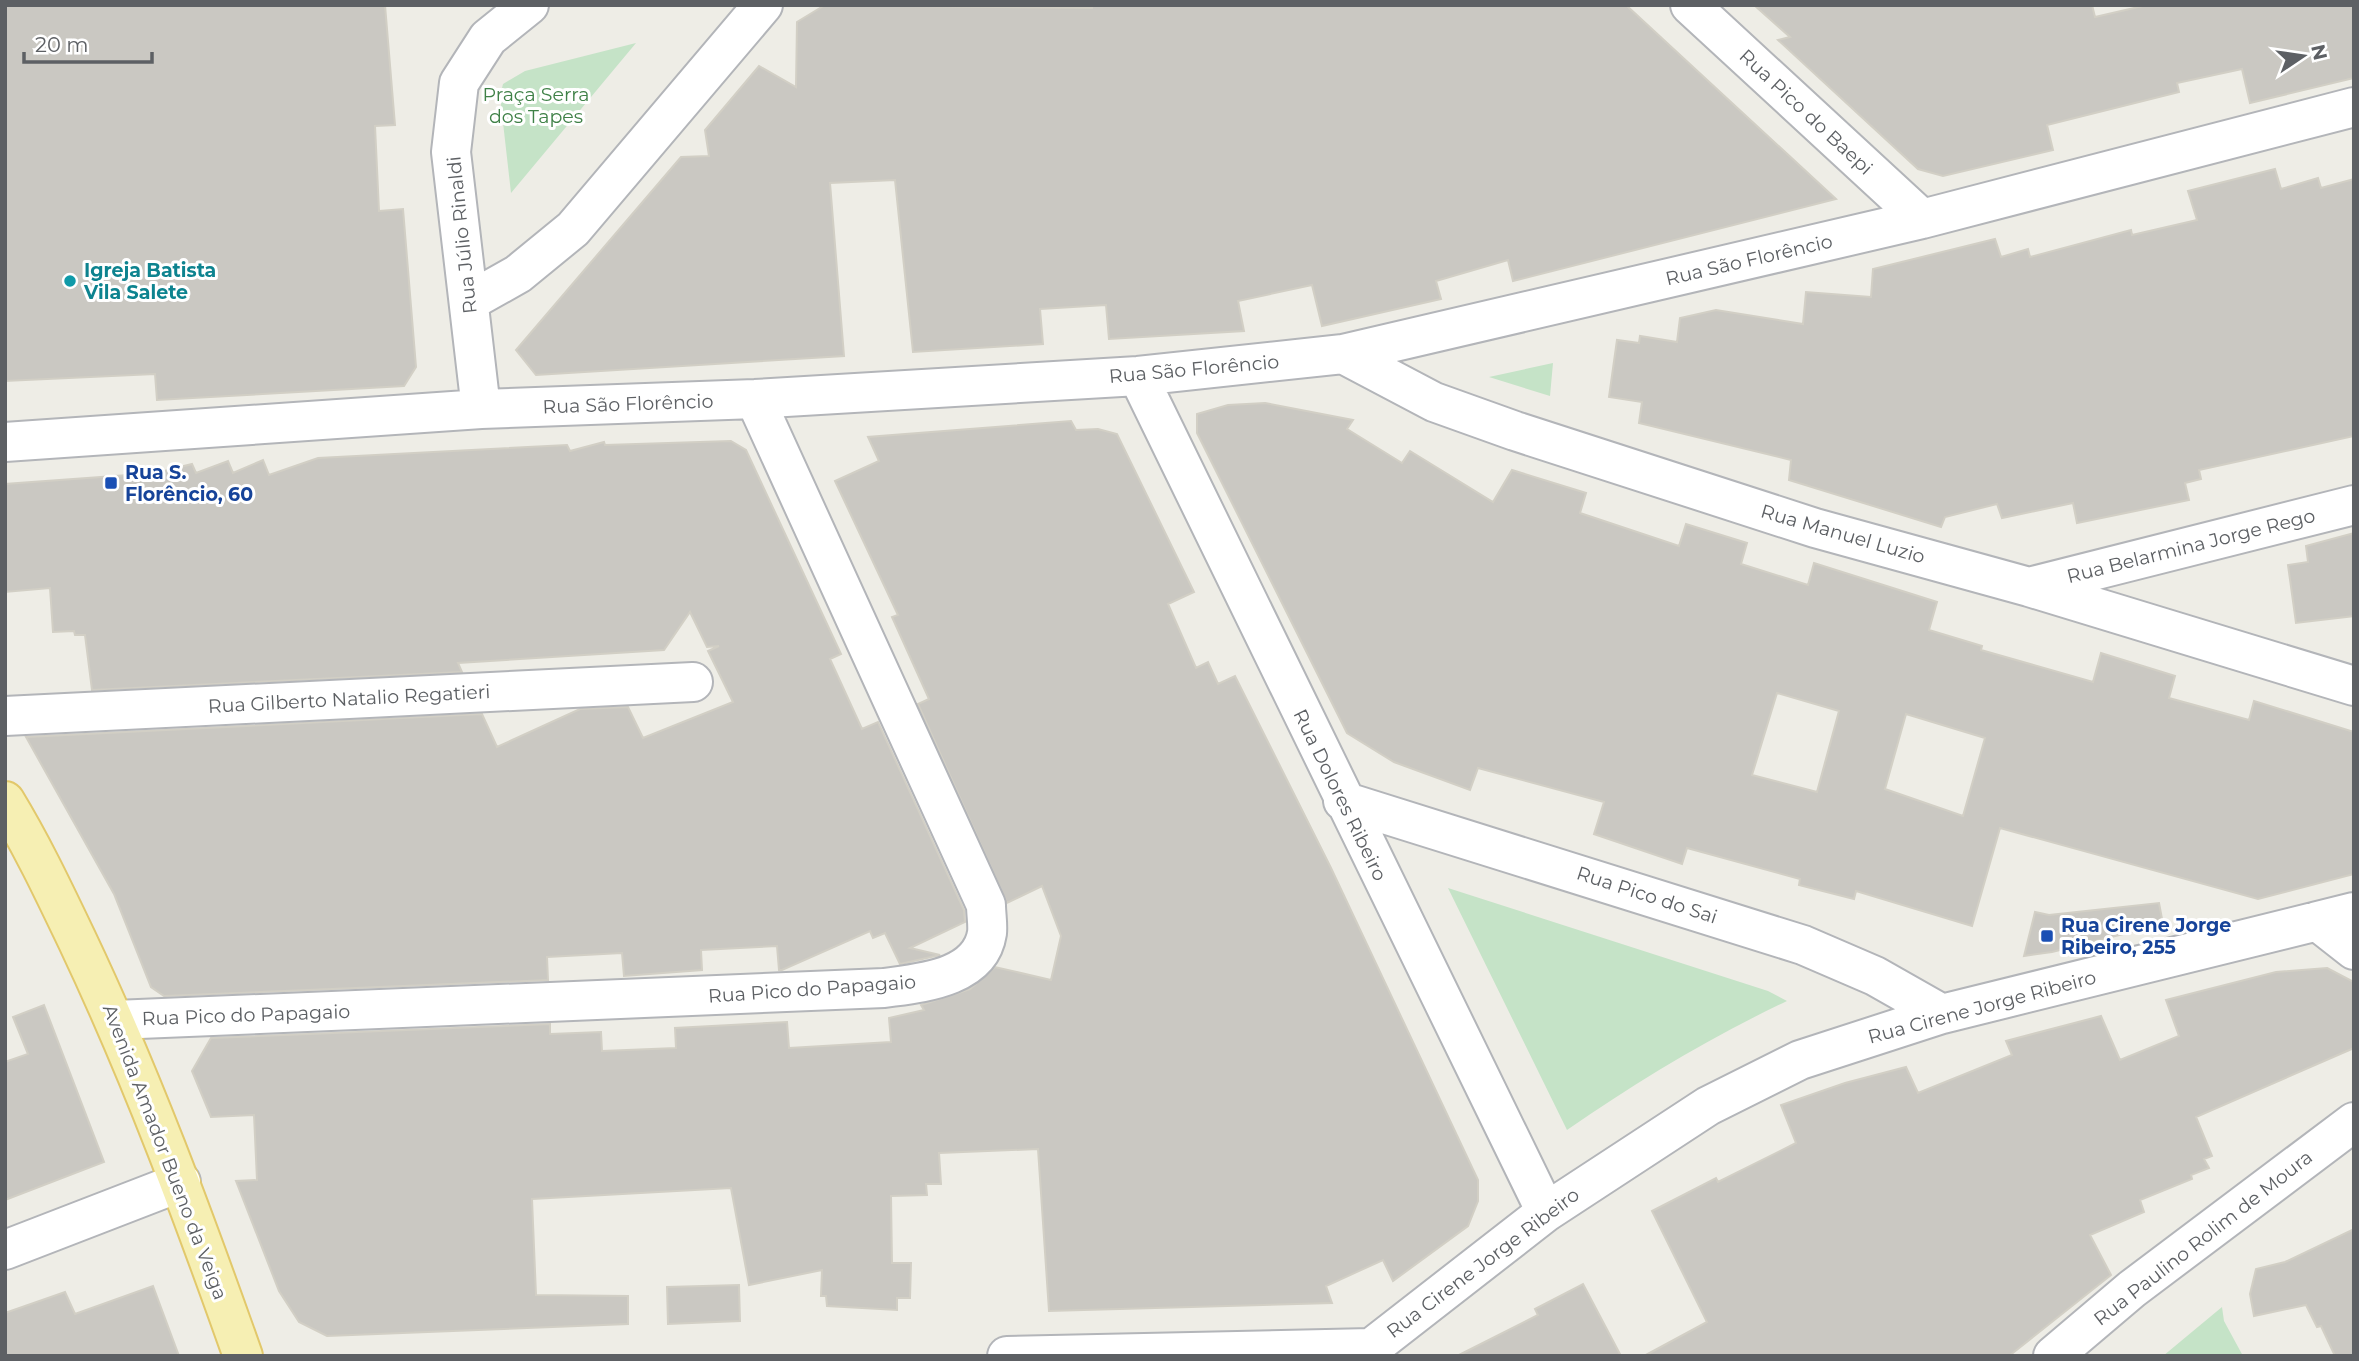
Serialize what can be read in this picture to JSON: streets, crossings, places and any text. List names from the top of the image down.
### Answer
{
  "streets": {
    "main road": ["Avenida Amador Bueno da Veiga"],
    "street": [
      "Rua Pico do Baepi",
      "Rua Júlio Rinaldi",
      "Rua São Florêncio",
      "Rua Manuel Luzio",
      "Rua Belarmina Jorge Rego",
      "Rua Gilberto Natalio Regatieri",
      "Rua Dolores Ribeiro",
      "Rua Pico do Sai",
      "Rua Pico do Papagaio",
      "Rua Cirene Jorge Ribeiro",
      "Rua Paulino Rolim de Moura"
    ]
  },
  "crossings": [
    ["Rua Pico do Baepi", "Rua São Florêncio"],
    ["Rua Júlio Rinaldi", "Rua São Florêncio"],
    ["Rua São Florêncio", "Rua Manuel Luzio"],
    ["Rua São Florêncio", "Rua Dolores Ribeiro"],
    ["Rua São Florêncio", "Rua Pico do Papagaio"],
    ["Rua Manuel Luzio", "Rua Belarmina Jorge Rego"],
    ["Rua Dolores Ribeiro", "Rua Pico do Sai"],
    ["Rua Dolores Ribeiro", "Rua Cirene Jorge Ribeiro"],
    ["Rua Pico do Sai", "Rua Cirene Jorge Ribeiro"],
    ["Rua Pico do Papagaio", "Avenida Amador Bueno da Veiga"]
  ],
  "parks": ["Praça Serra dos Tapes"],
  "places": {
    "other": ["Igreja Batista Vila Salete"],
    "transit": ["Rua S. Florêncio, 60", "Rua Cirene Jorge Ribeiro, 255"]
  },
  "scale_bar": "20 m",
  "north": "right"
}
